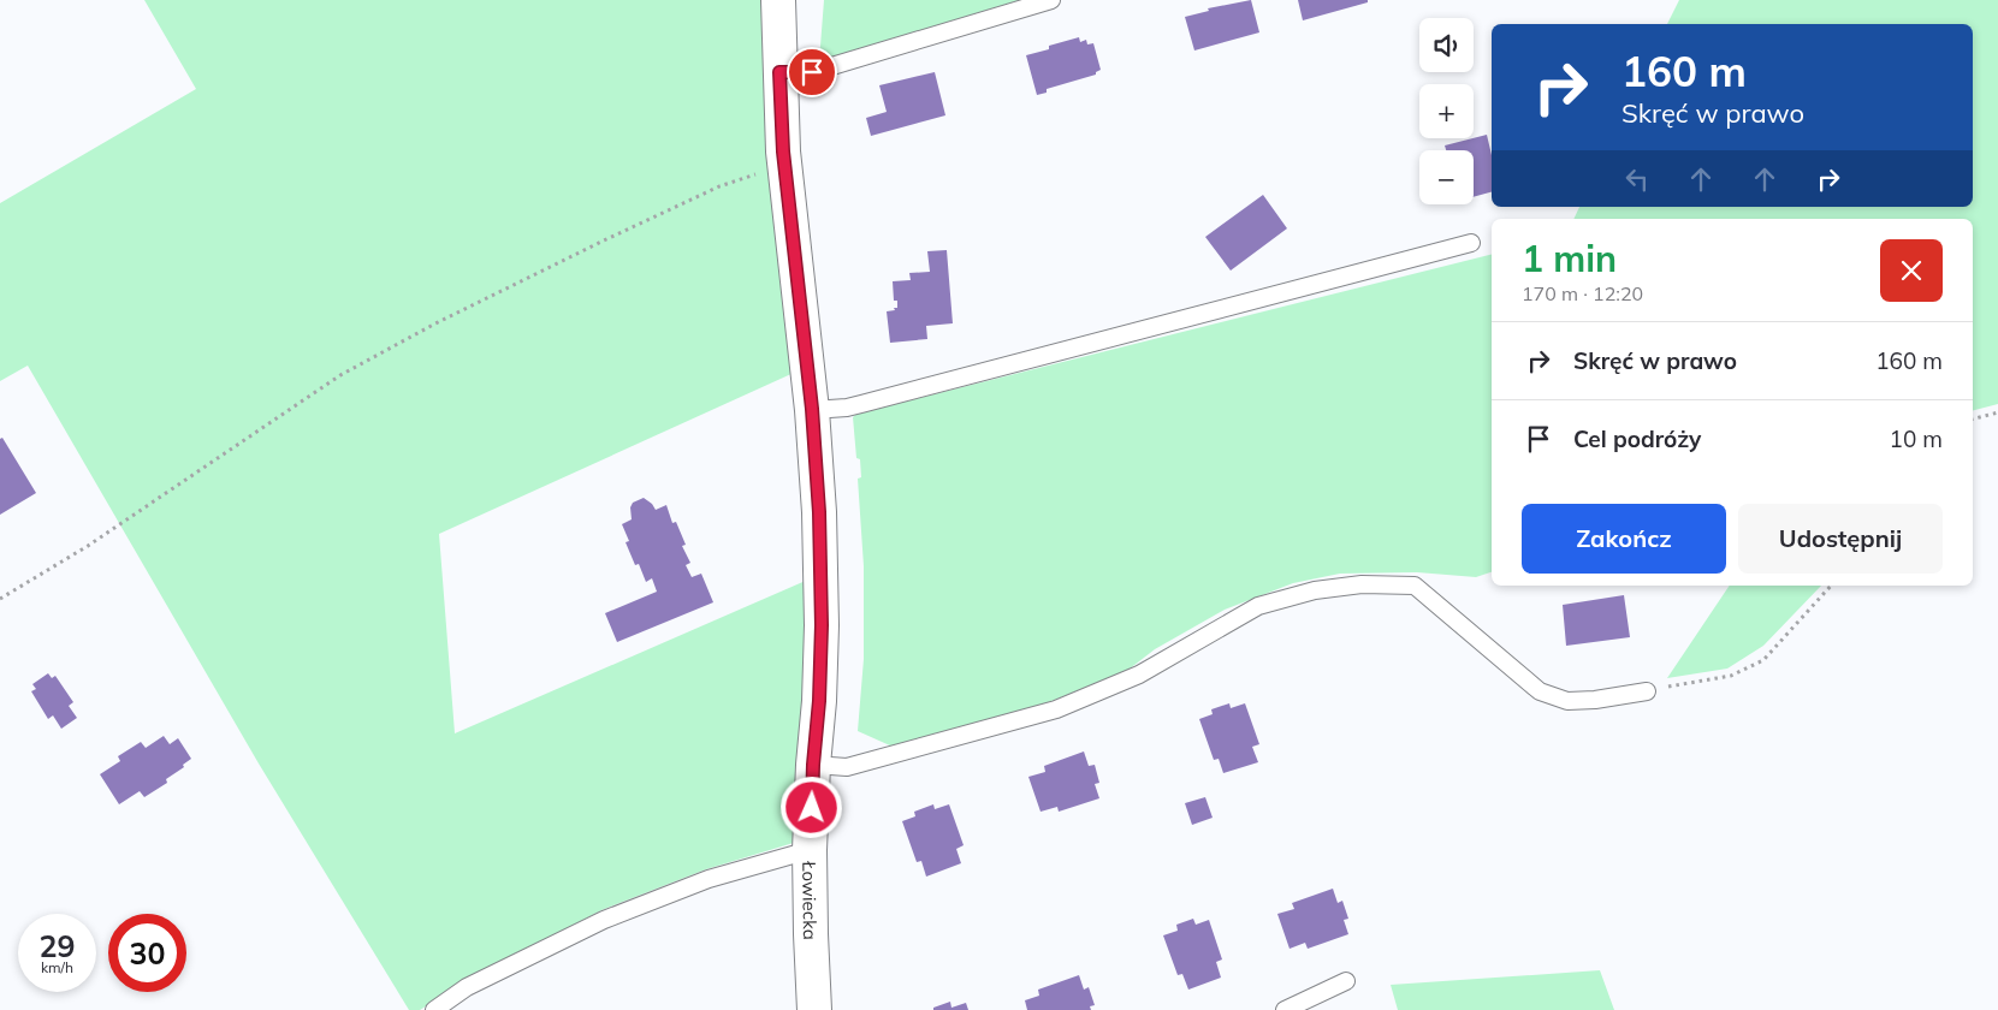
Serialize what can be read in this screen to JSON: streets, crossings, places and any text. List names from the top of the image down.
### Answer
{
  "streets": {
    "street": ["Łowiecka"]
  },
  "page": {
    "map_buttons": ["+", "−"],
    "turn": ["160 m", "Skręć w prawo"],
    "heading": ["1 min", "170 m · 12:20"],
    "list": [
      {
        "name": "Skręć w prawo",
        "value": "160 m"
      },
      {
        "name": "Cel podróży",
        "value": "10 m"
      }
    ],
    "buttons": ["Zakończ", "Udostępnij"],
    "speed": "29 km/h",
    "limit": "30"
  }
}
